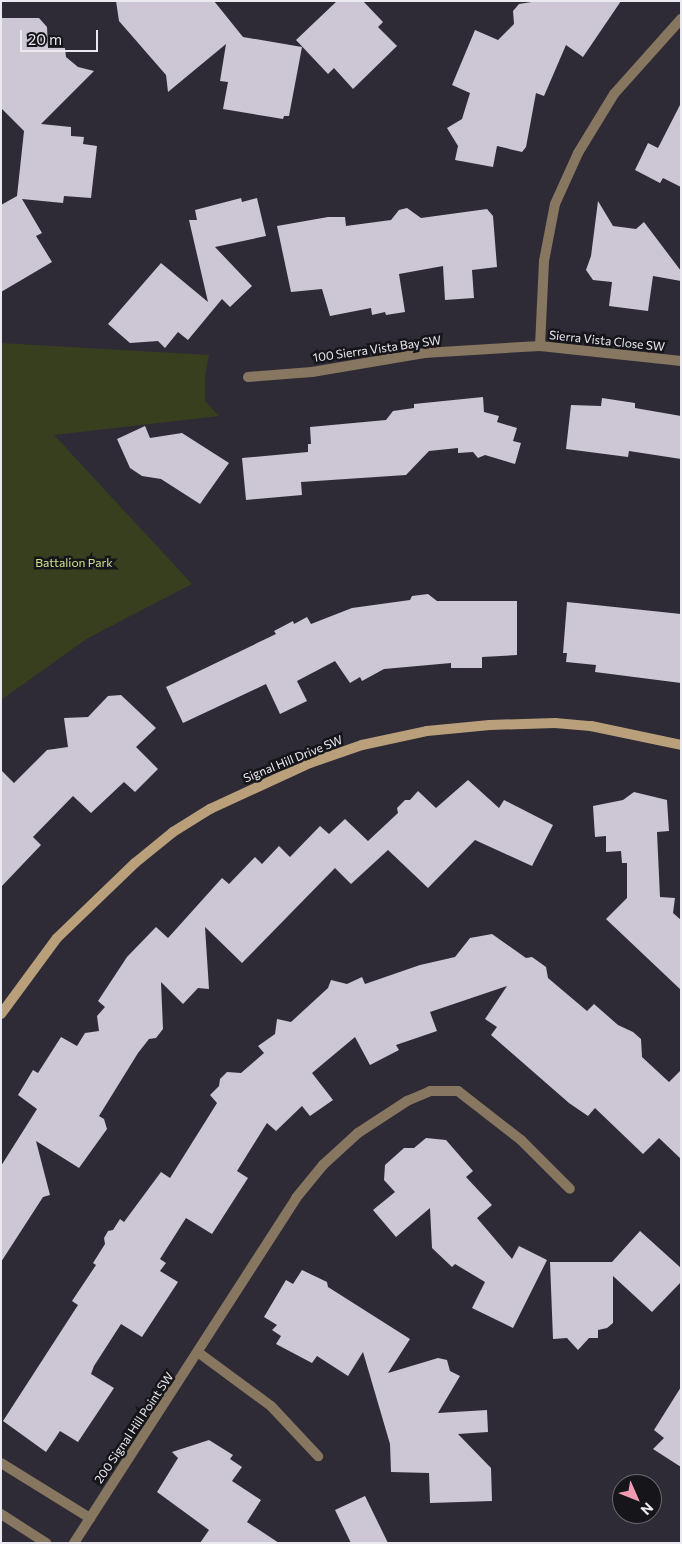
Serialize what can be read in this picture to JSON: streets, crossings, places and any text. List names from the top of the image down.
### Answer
{
  "streets": {
    "street": [
      "Sierra Vista Close SW",
      "100 Sierra Vista Bay SW",
      "Signal Hill Drive SW",
      "200 Signal Hill Point SW"
    ]
  },
  "crossings": [
    ["Sierra Vista Close SW", "100 Sierra Vista Bay SW"]
  ],
  "parks": ["Battalion Park"],
  "scale_bar": "20 m",
  "north": "bottom right"
}
